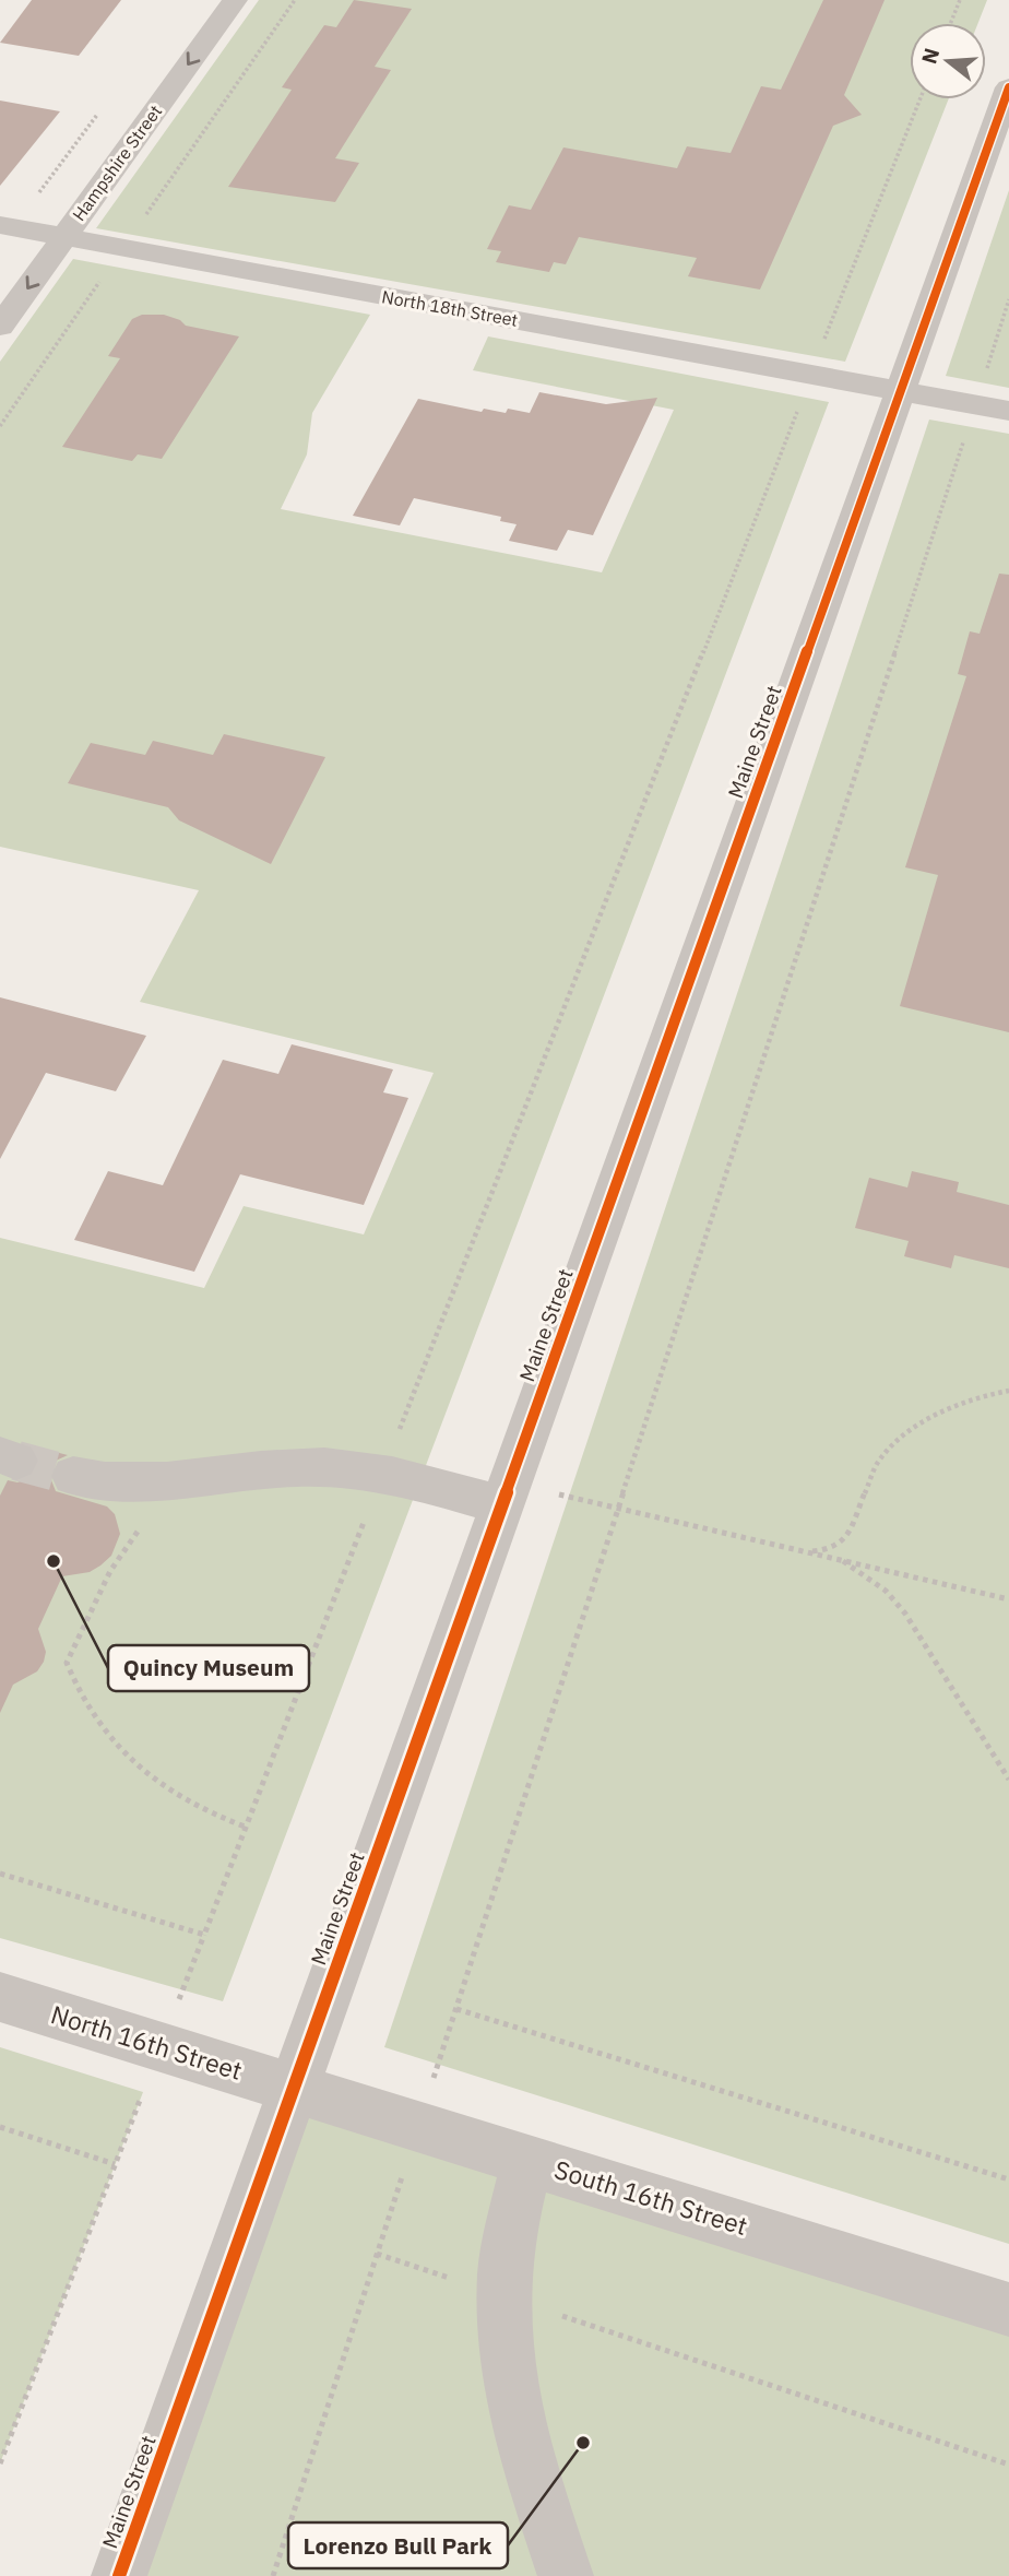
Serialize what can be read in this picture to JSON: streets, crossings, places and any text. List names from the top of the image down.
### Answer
{
  "streets": {
    "street": [
      "Hampshire Street",
      "North 18th Street",
      "Maine Street",
      "North 16th Street",
      "South 16th Street"
    ]
  },
  "crossings": [
    ["Hampshire Street", "North 18th Street"],
    ["North 18th Street", "Maine Street"],
    ["Maine Street", "North 16th Street"],
    ["Maine Street", "South 16th Street"],
    ["North 16th Street", "South 16th Street"]
  ],
  "one_way": ["Hampshire Street"],
  "places": ["Quincy Museum", "Lorenzo Bull Park"],
  "north": "left"
}
